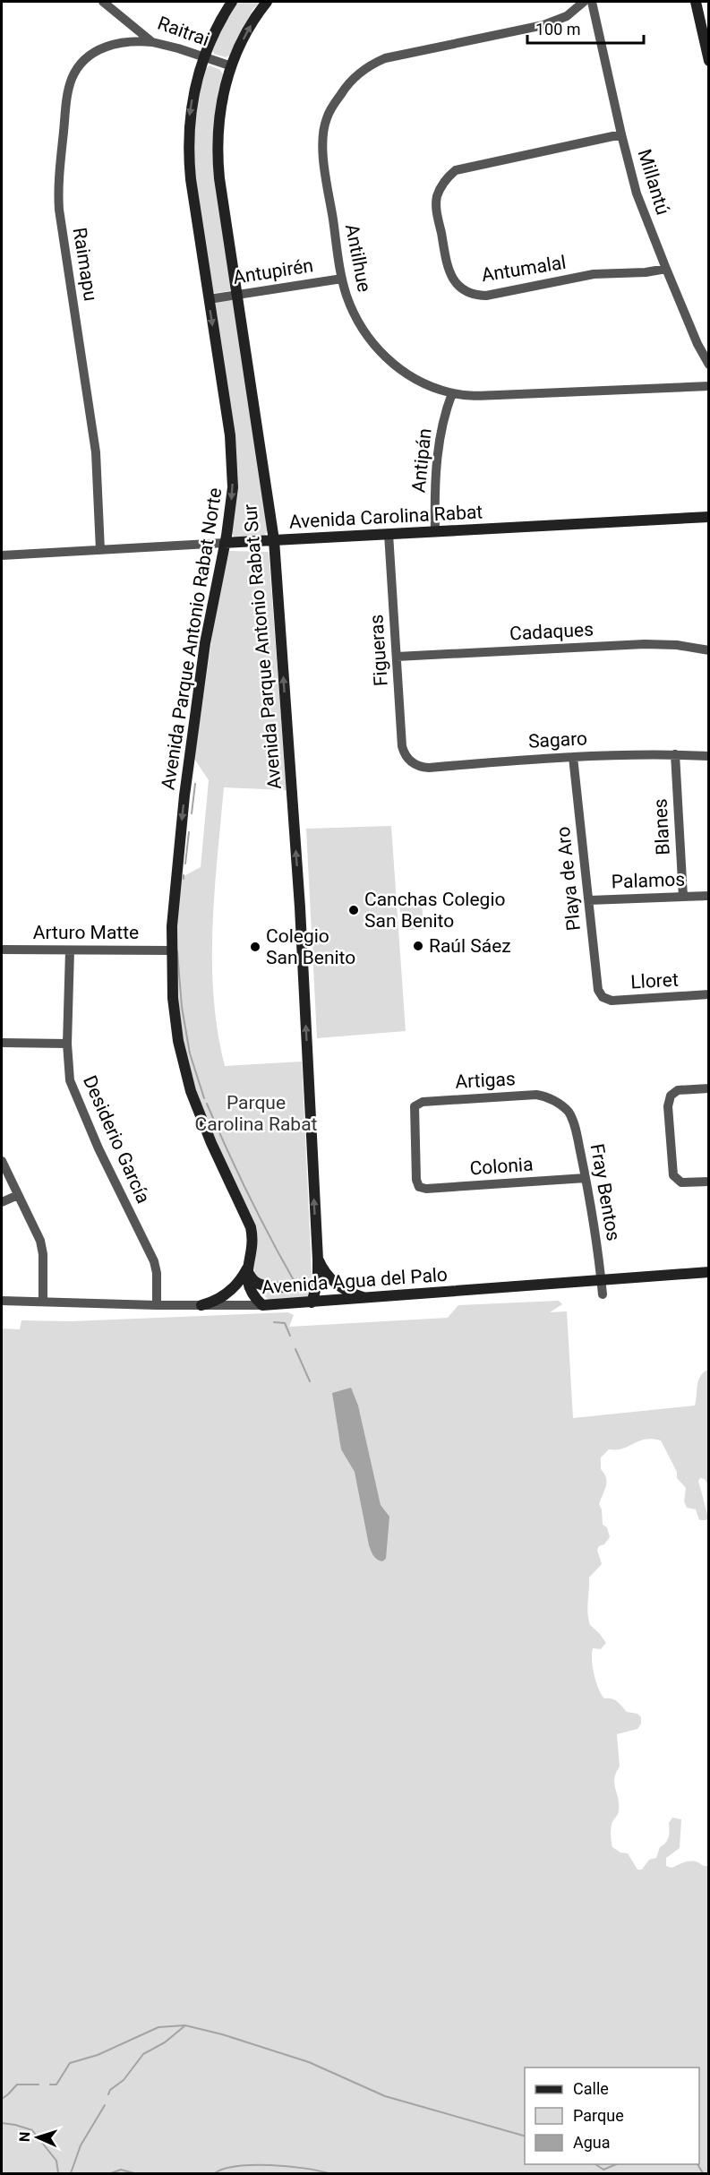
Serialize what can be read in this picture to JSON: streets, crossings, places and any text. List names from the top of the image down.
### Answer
{
  "streets": {
    "street": [
      "Raitrai",
      "Millantú",
      "Antilhue",
      "Raimapu",
      "Antumalal",
      "Antupirén",
      "Antipán",
      "Avenida Carolina Rabat",
      "Cadaques",
      "Avenida Parque Antonio Rabat Norte",
      "Avenida Parque Antonio Rabat Sur",
      "Figueras",
      "Sagaro",
      "Blanes",
      "Playa de Aro",
      "Palamos",
      "Arturo Matte",
      "Lloret",
      "Artigas",
      "Desiderio García",
      "Colonia",
      "Fray Bentos",
      "Avenida Agua del Palo"
    ]
  },
  "crossings": [
    ["Raitrai", "Raimapu"],
    ["Raitrai", "Avenida Parque Antonio Rabat Norte"],
    ["Raitrai", "Avenida Parque Antonio Rabat Sur"],
    ["Millantú", "Antumalal"],
    ["Antilhue", "Antupirén"],
    ["Antilhue", "Antipán"],
    ["Raimapu", "Avenida Carolina Rabat"],
    ["Antupirén", "Avenida Parque Antonio Rabat Norte"],
    ["Antupirén", "Avenida Parque Antonio Rabat Sur"],
    ["Antipán", "Avenida Carolina Rabat"],
    ["Avenida Carolina Rabat", "Avenida Parque Antonio Rabat Norte"],
    ["Avenida Carolina Rabat", "Avenida Parque Antonio Rabat Sur"],
    ["Avenida Carolina Rabat", "Figueras"],
    ["Cadaques", "Figueras"],
    ["Avenida Parque Antonio Rabat Norte", "Arturo Matte"],
    ["Avenida Parque Antonio Rabat Norte", "Avenida Agua del Palo"],
    ["Avenida Parque Antonio Rabat Sur", "Avenida Agua del Palo"],
    ["Figueras", "Sagaro"],
    ["Sagaro", "Blanes"],
    ["Sagaro", "Playa de Aro"],
    ["Blanes", "Palamos"],
    ["Playa de Aro", "Palamos"],
    ["Playa de Aro", "Lloret"],
    ["Arturo Matte", "Desiderio García"],
    ["Artigas", "Colonia"],
    ["Artigas", "Fray Bentos"],
    ["Desiderio García", "Avenida Agua del Palo"],
    ["Colonia", "Fray Bentos"],
    ["Fray Bentos", "Avenida Agua del Palo"]
  ],
  "one_way": ["Avenida Parque Antonio Rabat Norte", "Avenida Parque Antonio Rabat Sur"],
  "parks": ["Parque Carolina Rabat"],
  "places": ["Canchas Colegio San Benito", "Raúl Sáez", "Colegio San Benito"],
  "legend": ["Calle", "Parque", "Agua"],
  "scale_bar": "100 m",
  "north": "left"
}
